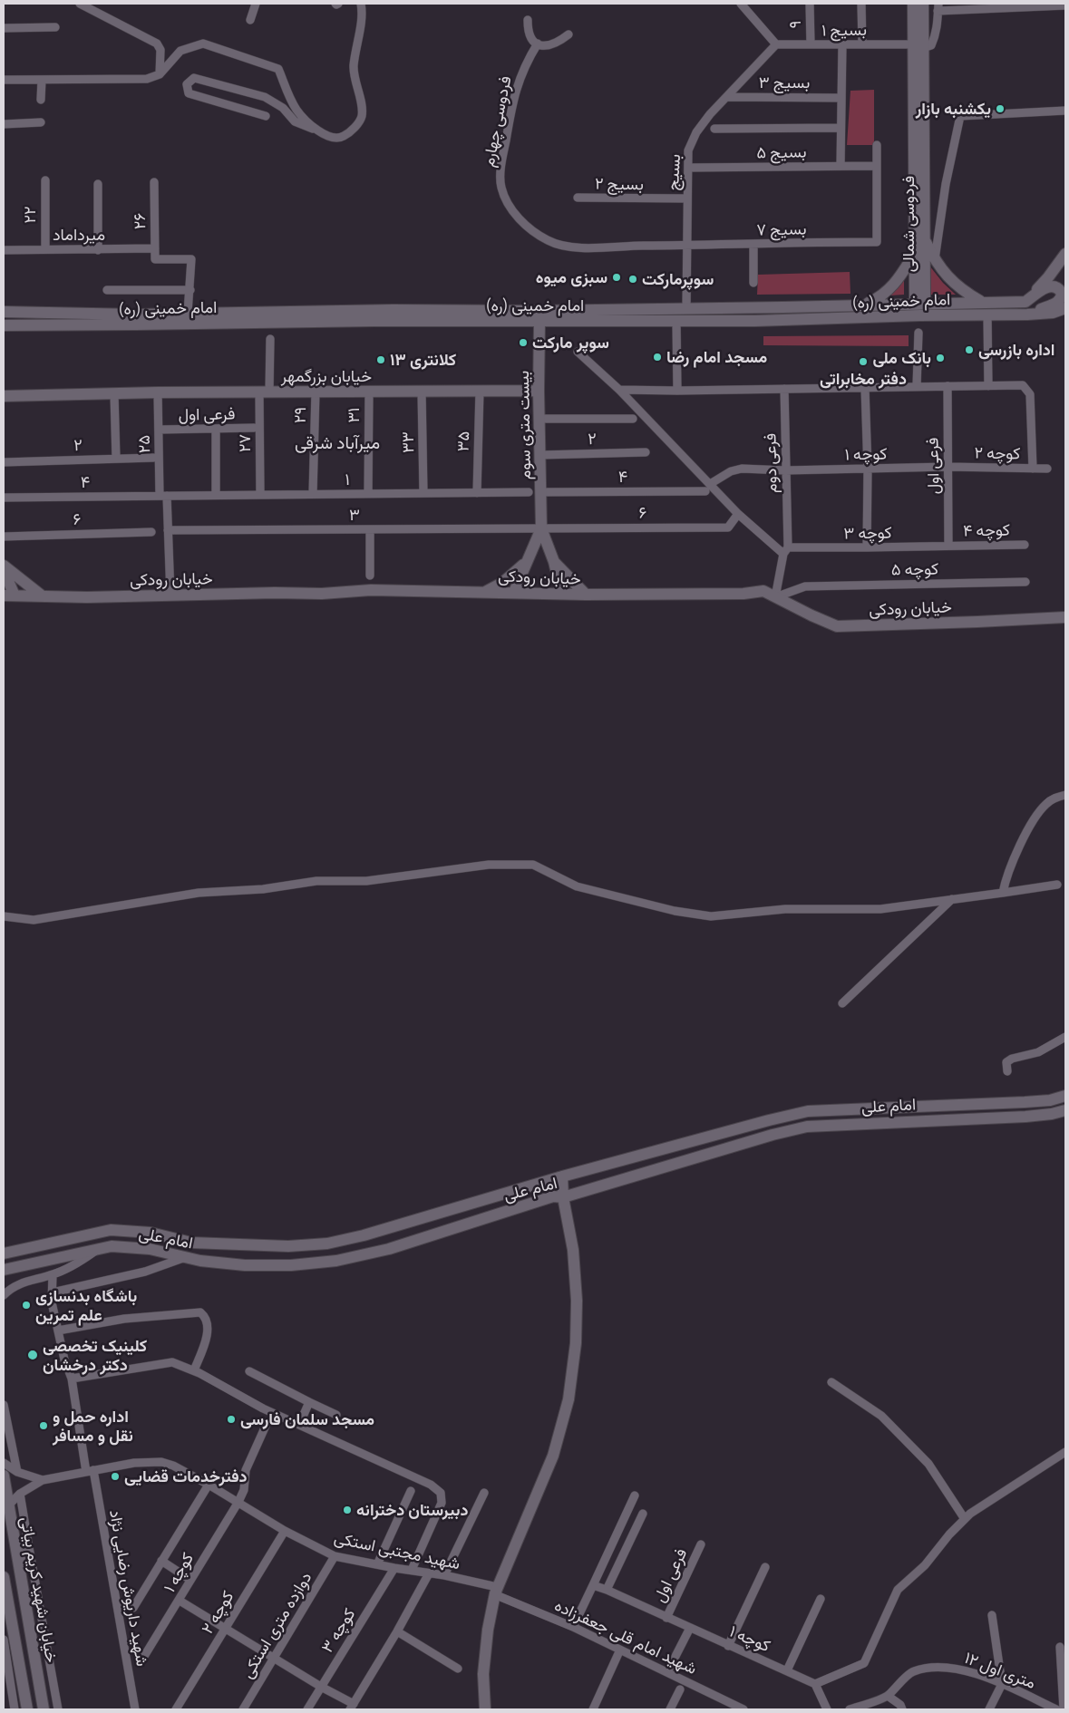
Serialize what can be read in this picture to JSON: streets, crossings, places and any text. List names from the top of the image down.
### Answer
{
  "streets": {
    "main road": [
      "فردوسی شمالی",
      "امام خمینی (ره)",
      "خیابان بزرگمهر",
      "بیست متری سوم",
      "خیابان رودکی",
      "امام علی",
      "خیابان شهید کریم بیاتی"
    ],
    "street": [
      "۹",
      "بسیج ۱",
      "بسیج ۳",
      "فردوسی چهارم",
      "بسیج ۵",
      "بسیج",
      "بسیج ۲",
      "۲۲",
      "۲۶",
      "بسیج ۷",
      "میرداماد",
      "فرعی اول",
      "۲۹",
      "۳۱",
      "۲",
      "۳۵",
      "۳۳",
      "۲۷",
      "۲۵",
      "کوچه ۲",
      "کوچه ۱",
      "فرعی دوم",
      "۴",
      "۱",
      "۶",
      "۳",
      "کوچه ۴",
      "کوچه ۳",
      "کوچه ۵",
      "شهید مجتبی استکی",
      "شهید داریوش رضایی نژاد",
      "دوازده متری استکی",
      "شهید امام قلی جعفرزاده",
      "۱۲ متری اول"
    ]
  },
  "crossings": [
    ["۹", "بسیج ۱"],
    ["بسیج ۱", "بسیج"],
    ["بسیج ۱", "فردوسی شمالی"],
    ["بسیج ۳", "بسیج"],
    ["فردوسی چهارم", "بسیج"],
    ["فردوسی چهارم", "بسیج ۷"],
    ["بسیج ۵", "بسیج"],
    ["بسیج ۵", "بسیج ۷"],
    ["بسیج", "بسیج ۲"],
    ["بسیج", "بسیج ۷"],
    ["بسیج", "امام خمینی (ره)"],
    ["۲۲", "میرداماد"],
    ["۲۶", "میرداماد"],
    ["فردوسی شمالی", "امام خمینی (ره)"],
    ["امام خمینی (ره)", "بیست متری سوم"],
    ["خیابان بزرگمهر", "۲۹"],
    ["خیابان بزرگمهر", "۳۱"],
    ["خیابان بزرگمهر", "بیست متری سوم"],
    ["خیابان بزرگمهر", "۳۵"],
    ["خیابان بزرگمهر", "۳۳"],
    ["خیابان بزرگمهر", "۲۷"],
    ["خیابان بزرگمهر", "۲۵"],
    ["فرعی اول", "۲۵"],
    ["فرعی اول", "کوچه ۲"],
    ["فرعی اول", "کوچه ۱"],
    ["فرعی اول", "کوچه ۴"],
    ["فرعی اول", "کوچه ۳"],
    ["۲۹", "۱"],
    ["۳۱", "۱"],
    ["بیست متری سوم", "۲"],
    ["بیست متری سوم", "۴"],
    ["بیست متری سوم", "۶"],
    ["بیست متری سوم", "۳"],
    ["بیست متری سوم", "خیابان رودکی"],
    ["۳۵", "۱"],
    ["۳۳", "۱"],
    ["۲۷", "۱"],
    ["۲۵", "۴"],
    ["۲۵", "۱"],
    ["۲۵", "۳"],
    ["۲۵", "خیابان رودکی"],
    ["کوچه ۲", "کوچه ۱"],
    ["کوچه ۲", "شهید مجتبی استکی"],
    ["کوچه ۱", "فرعی دوم"],
    ["کوچه ۱", "شهید مجتبی استکی"],
    ["فرعی دوم", "کوچه ۳"],
    ["فرعی دوم", "کوچه ۵"],
    ["فرعی دوم", "خیابان رودکی"],
    ["۴", "۱"],
    ["۶", "۳"],
    ["کوچه ۴", "کوچه ۳"],
    ["کوچه ۳", "شهید مجتبی استکی"],
    ["کوچه ۵", "خیابان رودکی"],
    ["شهید مجتبی استکی", "شهید داریوش رضایی نژاد"],
    ["شهید مجتبی استکی", "دوازده متری استکی"],
    ["شهید مجتبی استکی", "شهید امام قلی جعفرزاده"]
  ],
  "districts": ["میرآباد شرقی"],
  "places": [
    "یکشنبه بازار",
    "سبزی میوه",
    "سوپرمارکت",
    "سوپر مارکت",
    "اداره بازرسی",
    "مسجد امام رضا",
    "بانک ملی",
    "کلانتری ۱۳",
    "دفتر مخابراتی",
    "باشگاه بدنسازی علم تمرین",
    "کلینیک تخصصی دکتر درخشان",
    "مسجد سلمان فارسی",
    "اداره حمل و نقل و مسافر",
    "دفترخدمات قضایی",
    "دبیرستان دخترانه"
  ]
}
